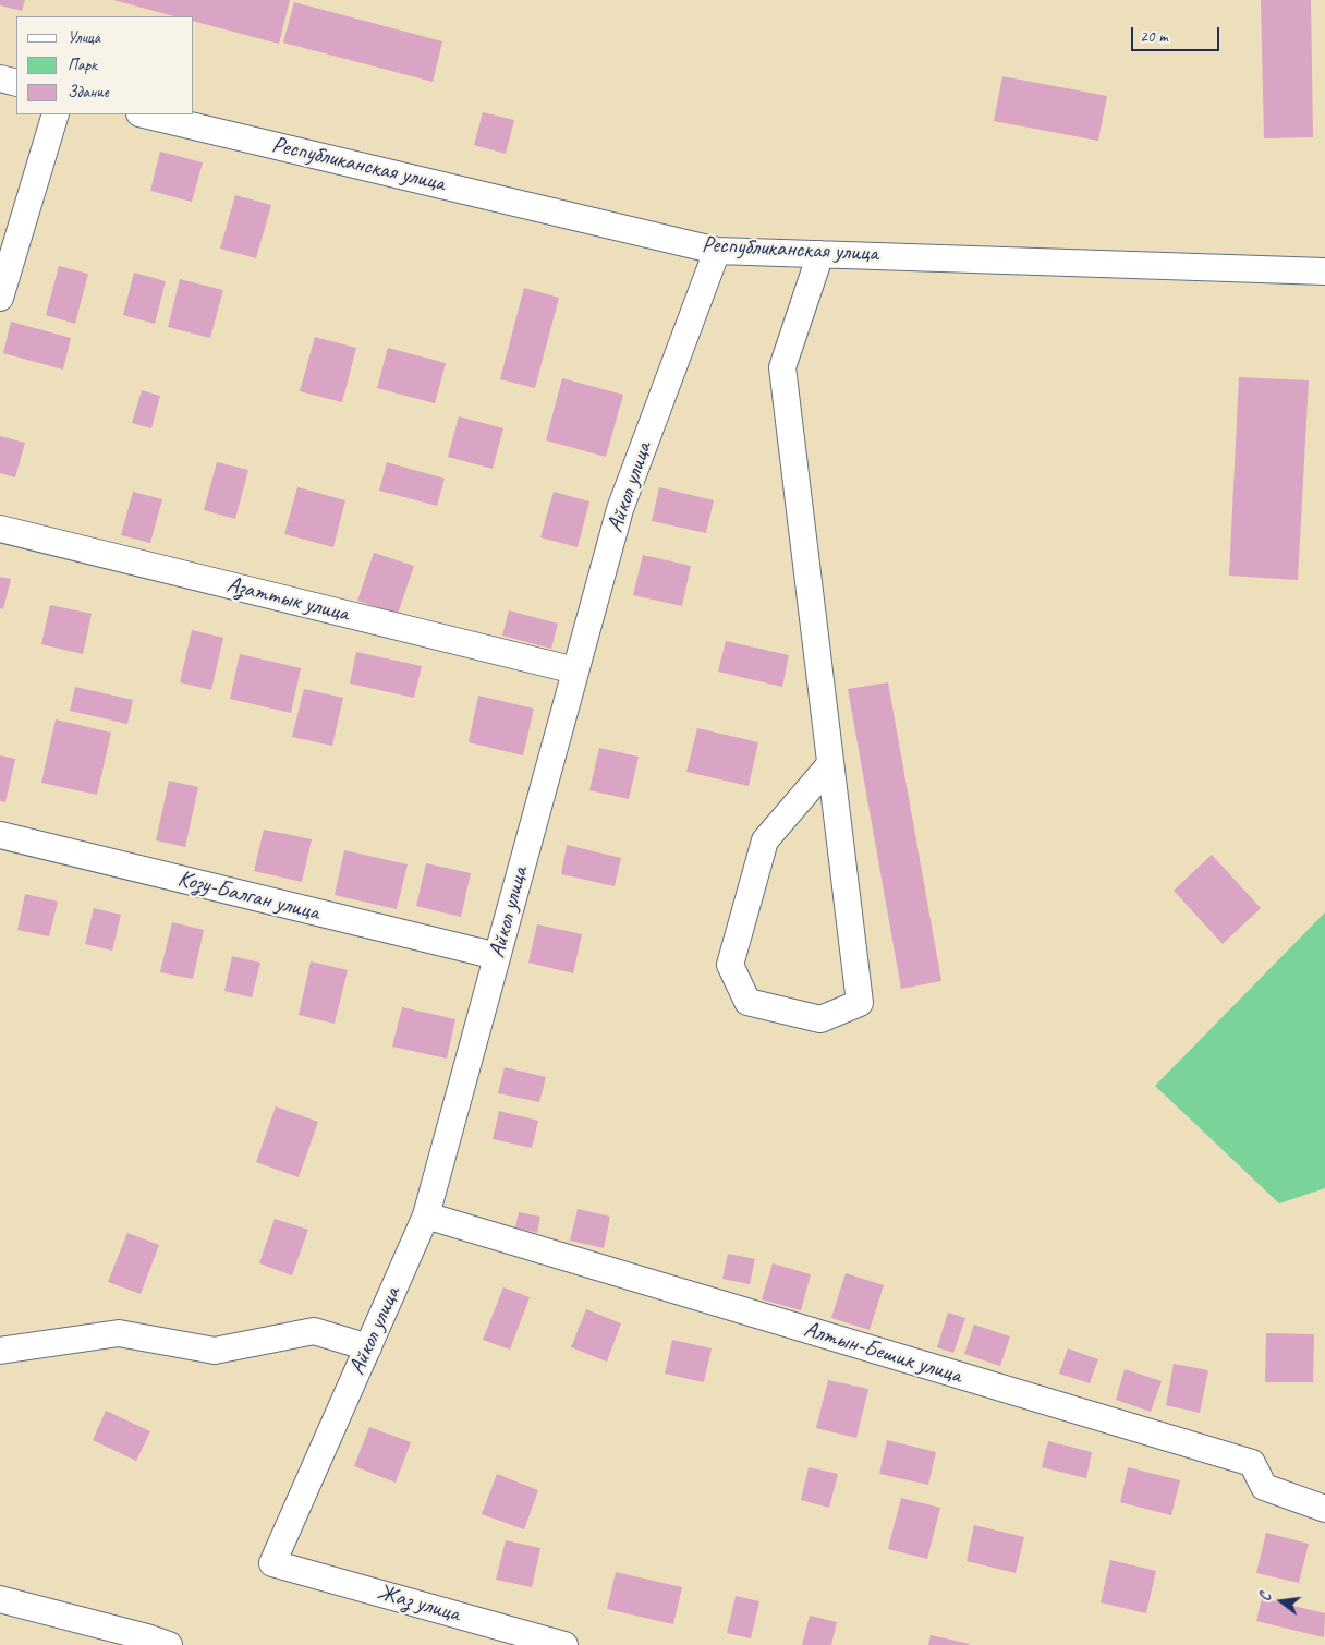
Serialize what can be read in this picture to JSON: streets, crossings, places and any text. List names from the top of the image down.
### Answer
{
  "streets": {
    "street": [
      "Республиканская улица",
      "Айкол улица",
      "Азаттык улица",
      "Козу-Балган улица",
      "Алтын-Бешик улица",
      "Жаз улица"
    ]
  },
  "crossings": [
    ["Республиканская улица", "Айкол улица"],
    ["Айкол улица", "Азаттык улица"],
    ["Айкол улица", "Козу-Балган улица"],
    ["Айкол улица", "Алтын-Бешик улица"],
    ["Айкол улица", "Жаз улица"]
  ],
  "legend": ["Улица", "Парк", "Здание"],
  "scale_bar": "20 m",
  "north": "left"
}
